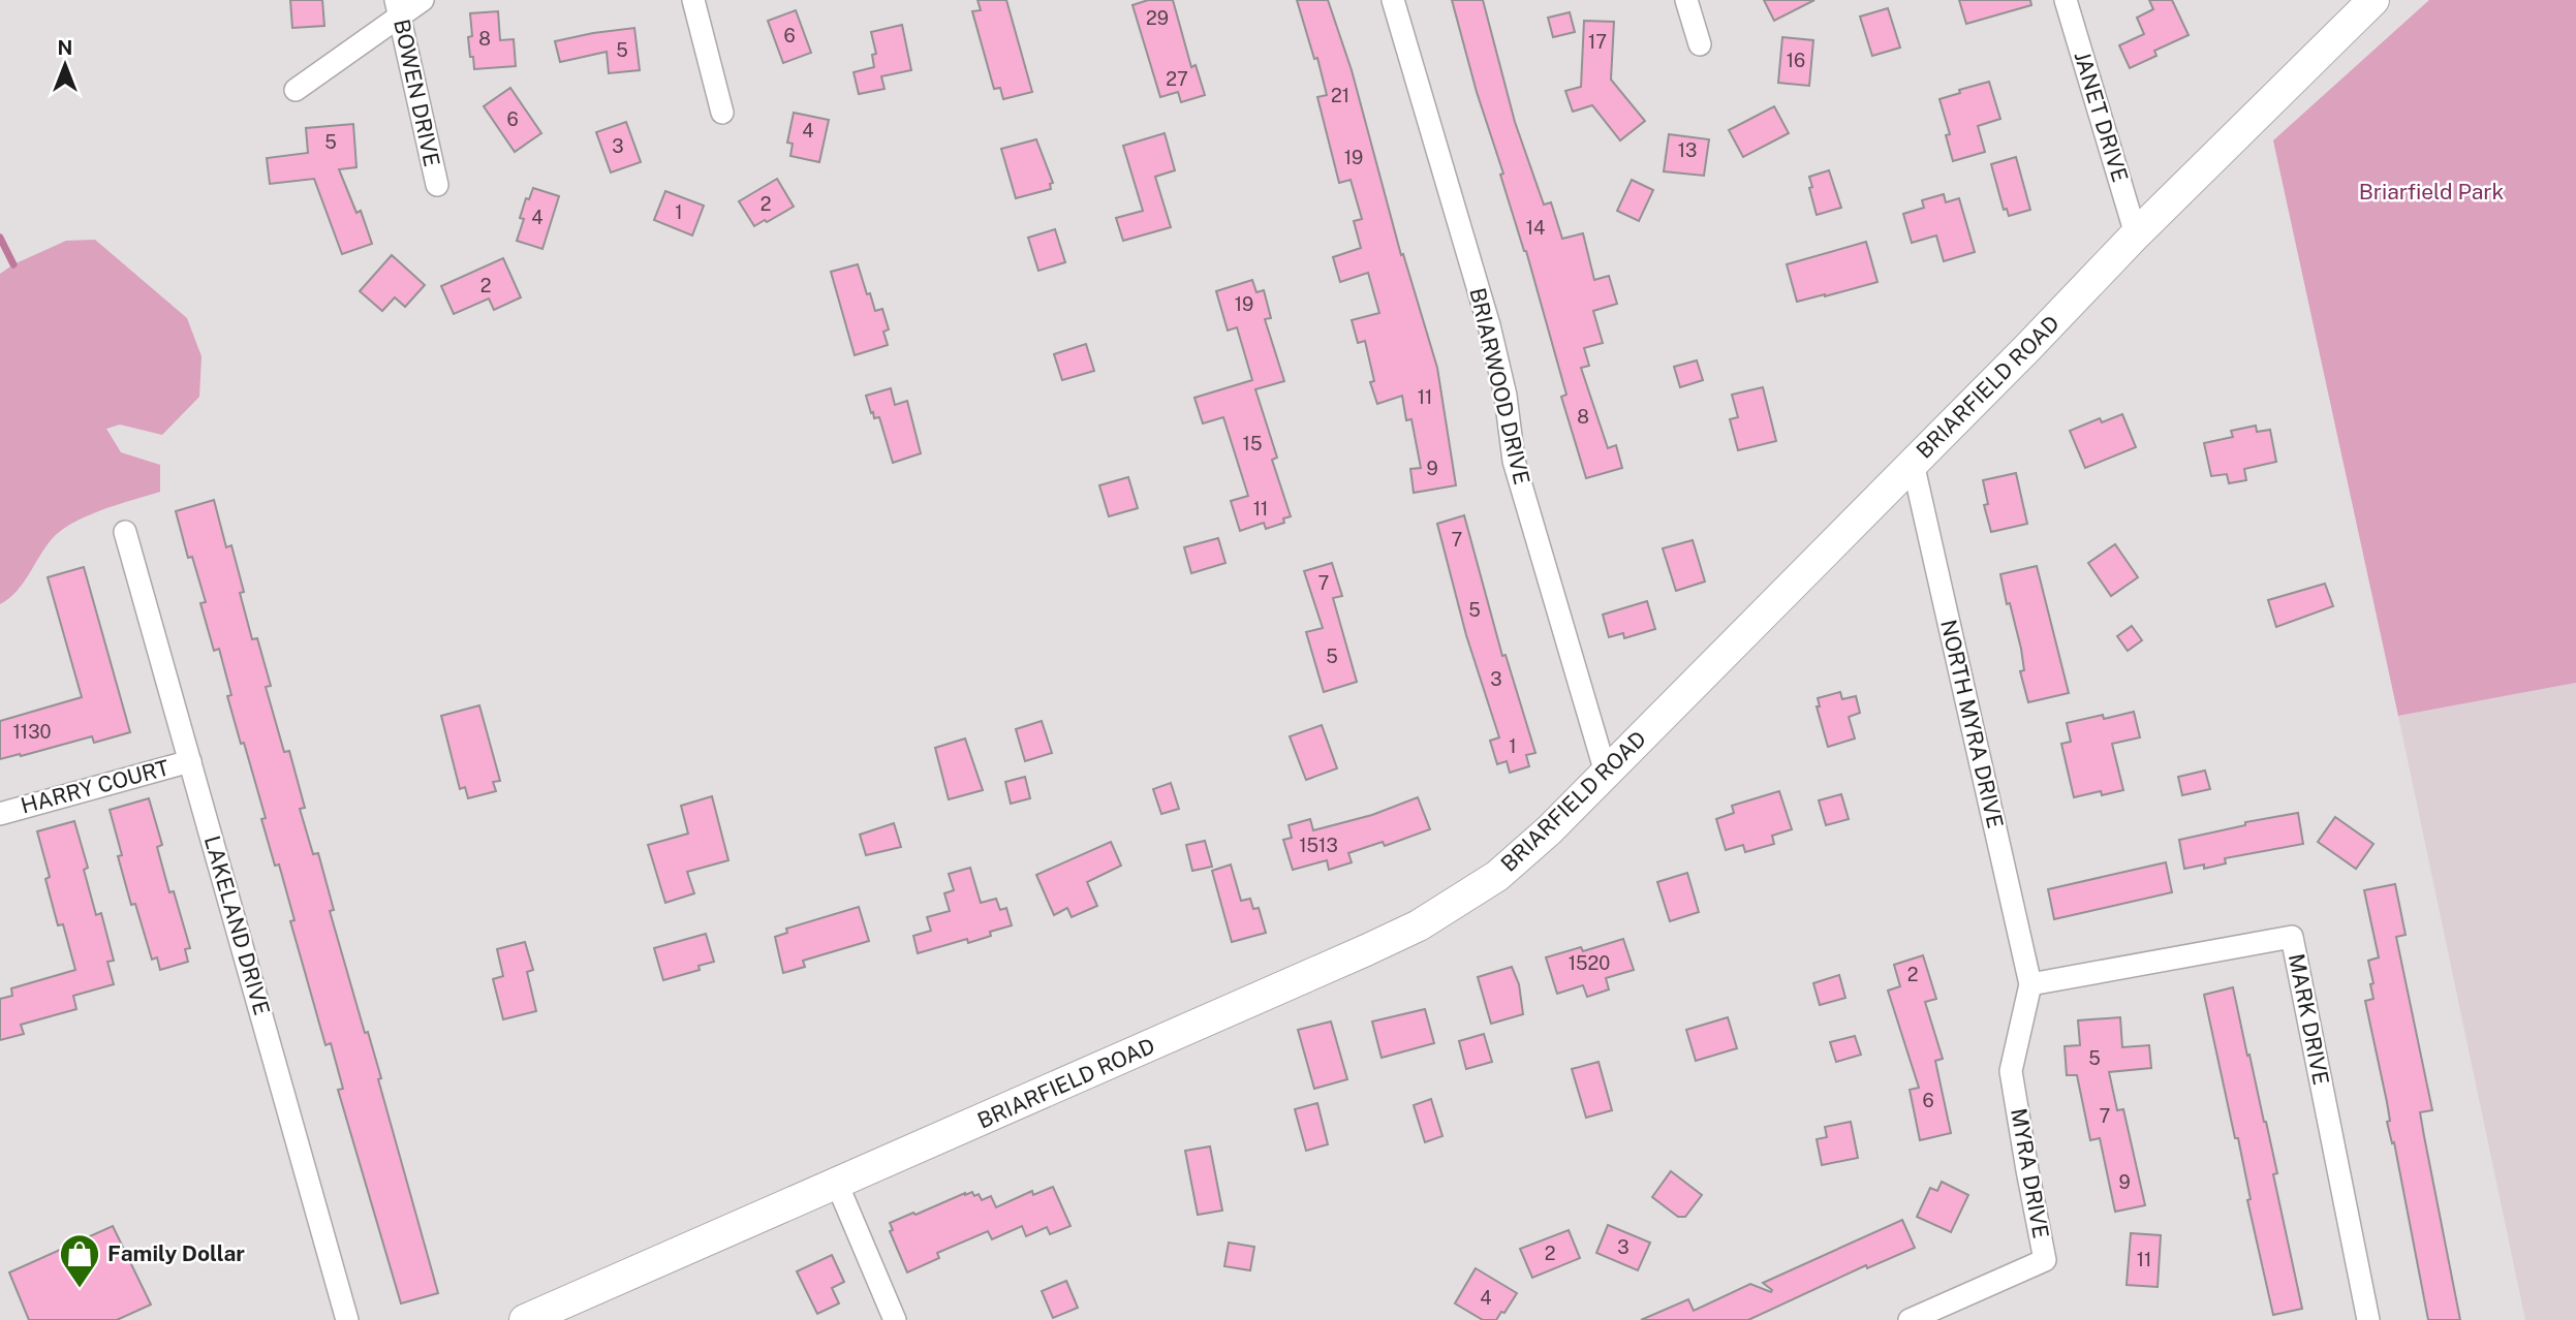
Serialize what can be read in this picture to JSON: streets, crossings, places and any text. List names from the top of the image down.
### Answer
{
  "streets": {
    "main road": ["BRIARFIELD ROAD"],
    "street": [
      "BOWEN DRIVE",
      "JANET DRIVE",
      "BRIARWOOD DRIVE",
      "NORTH MYRA DRIVE",
      "HARRY COURT",
      "LAKELAND DRIVE",
      "MARK DRIVE",
      "MYRA DRIVE"
    ]
  },
  "crossings": [
    ["JANET DRIVE", "BRIARFIELD ROAD"],
    ["BRIARWOOD DRIVE", "BRIARFIELD ROAD"],
    ["BRIARFIELD ROAD", "NORTH MYRA DRIVE"],
    ["NORTH MYRA DRIVE", "MARK DRIVE"],
    ["NORTH MYRA DRIVE", "MYRA DRIVE"],
    ["HARRY COURT", "LAKELAND DRIVE"],
    ["MARK DRIVE", "MYRA DRIVE"]
  ],
  "parks": ["Briarfield Park"],
  "places": {
    "shop": ["Family Dollar"]
  },
  "house_numbers": [
    "29",
    "6",
    "8",
    "17",
    "5",
    "16",
    "27",
    "21",
    "6",
    "4",
    "5",
    "3",
    "13",
    "19",
    "2",
    "1",
    "4",
    "14",
    "2",
    "19",
    "11",
    "8",
    "15",
    "9",
    "11",
    "7",
    "7",
    "5",
    "5",
    "3",
    "1130",
    "1",
    "1513",
    "1520",
    "2",
    "5",
    "6",
    "7",
    "9",
    "3",
    "2",
    "11",
    "4"
  ],
  "north": "top"
}
